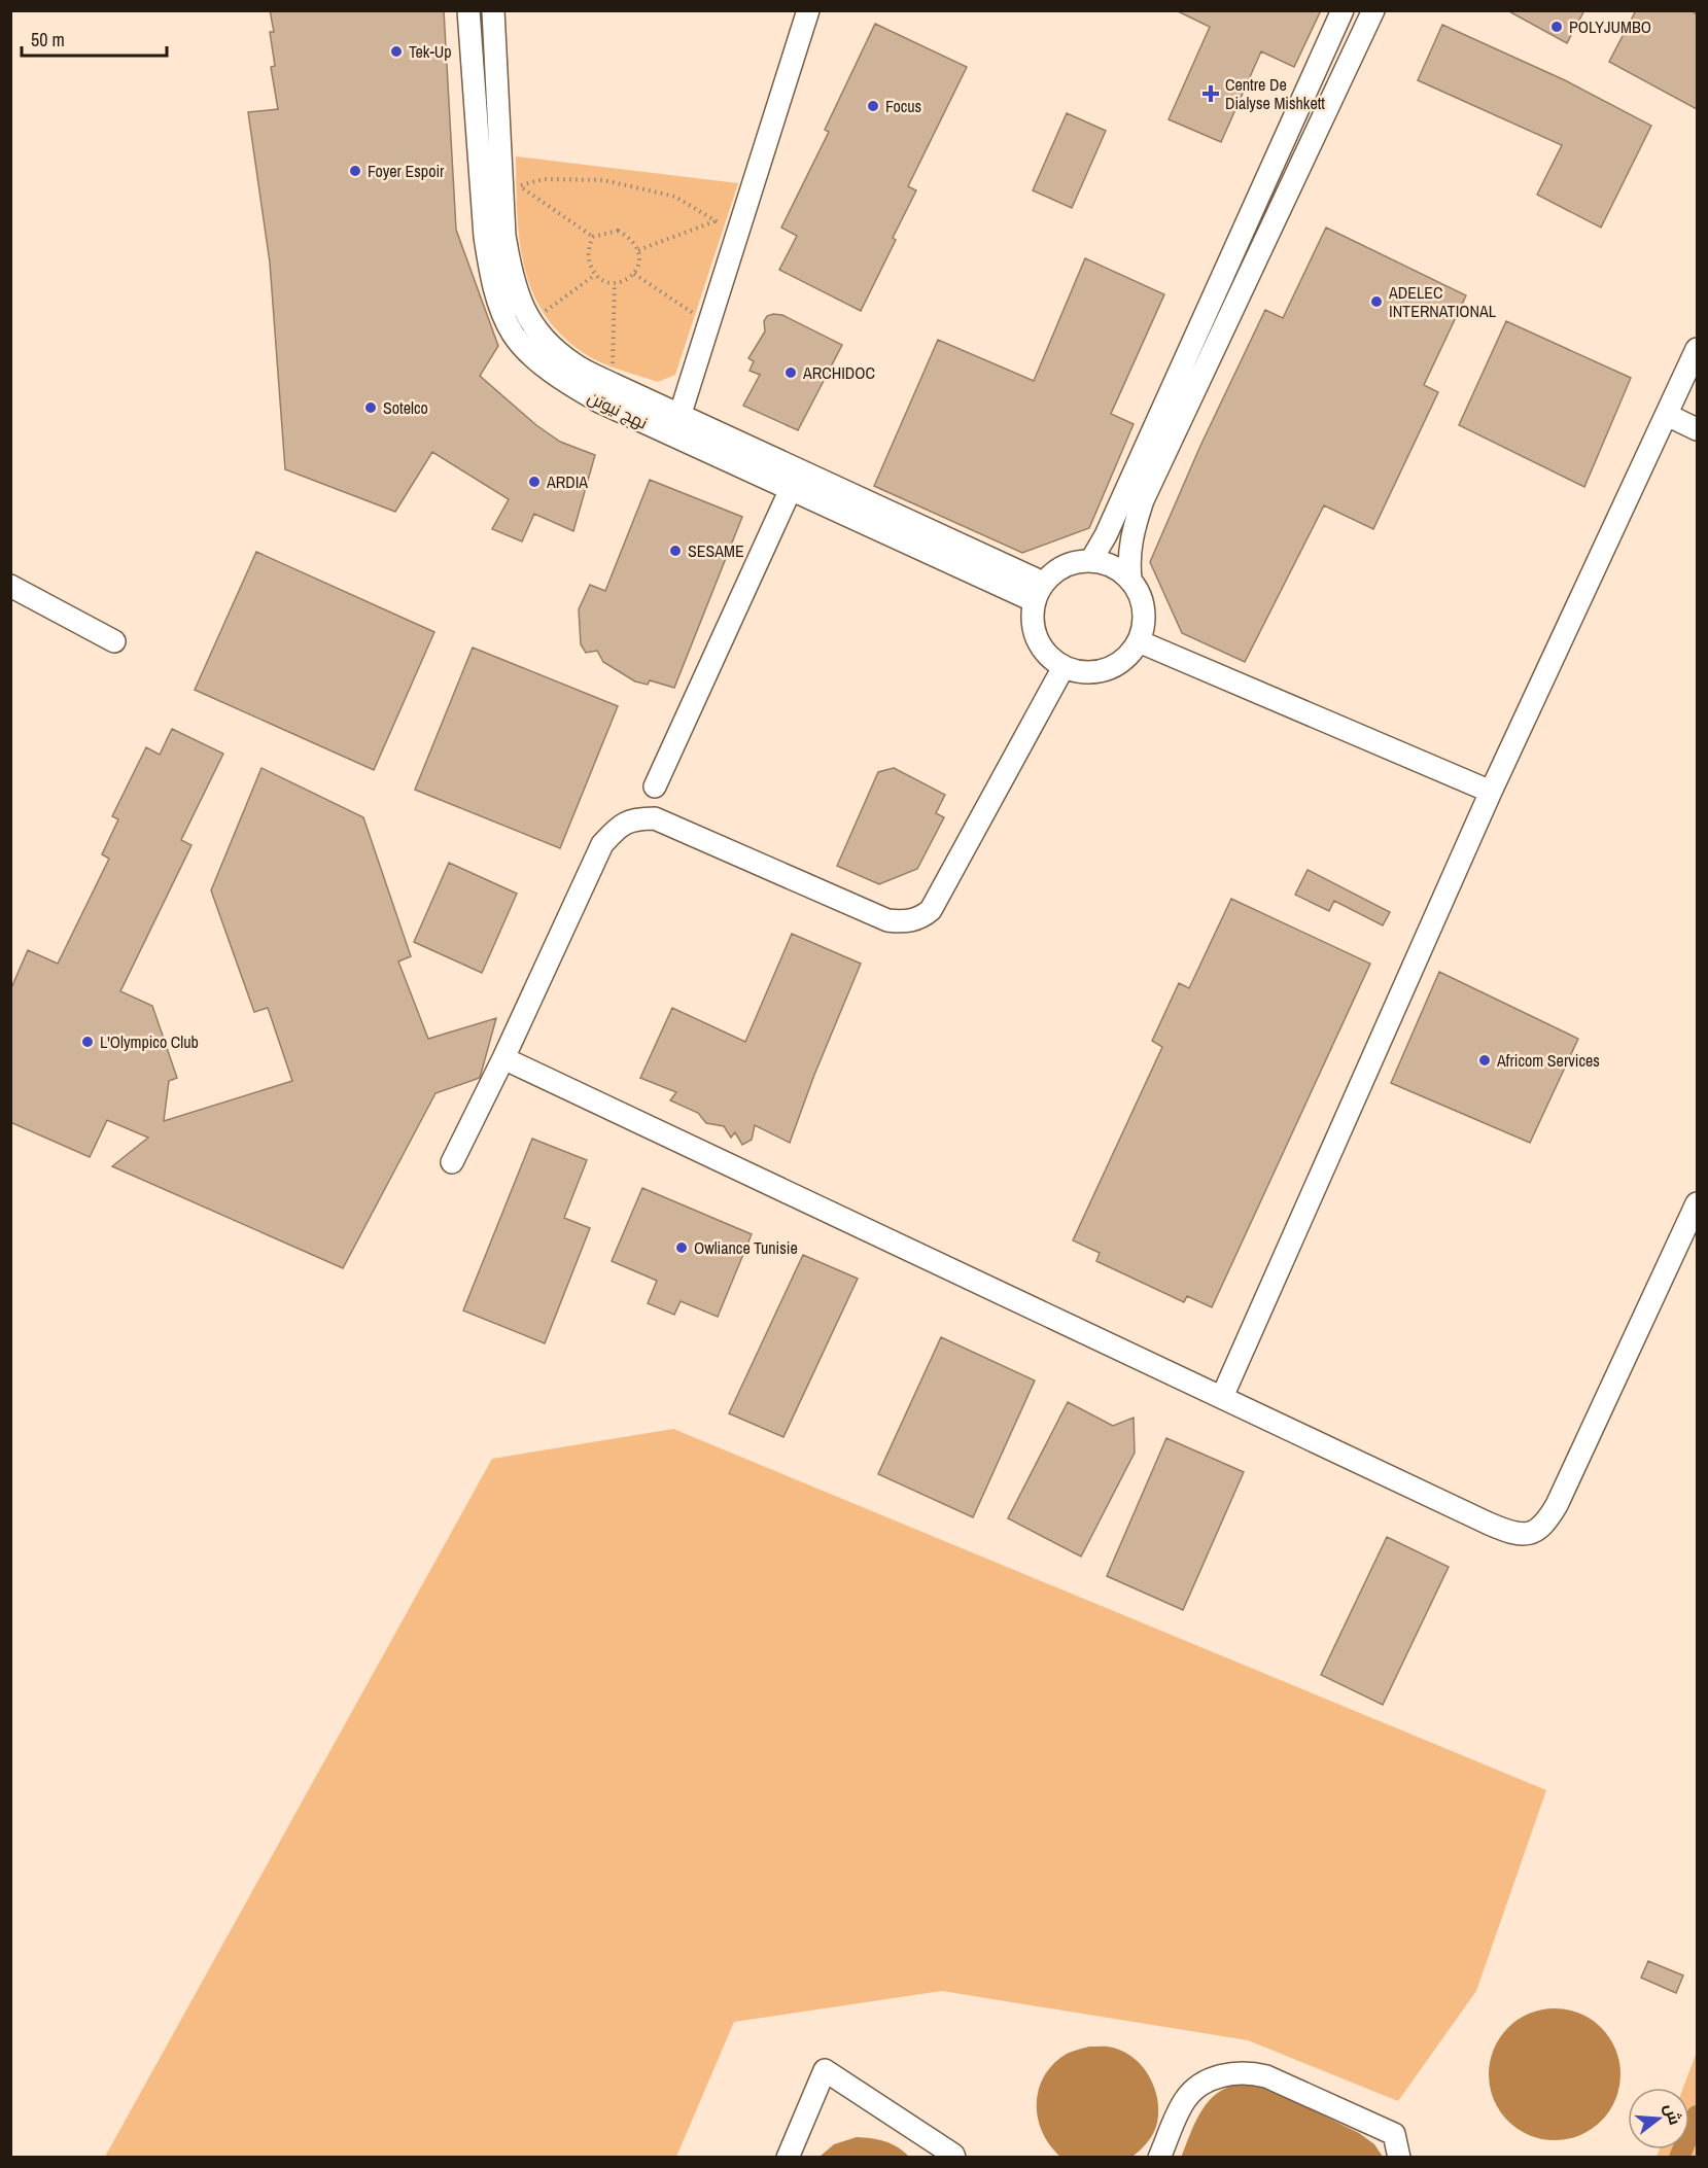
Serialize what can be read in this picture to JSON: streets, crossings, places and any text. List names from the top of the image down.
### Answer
{
  "streets": {
    "street": ["نهج نيوتن"]
  },
  "places": {
    "other": [
      "POLYJUMBO",
      "Tek-Up",
      "Focus",
      "Foyer Espoir",
      "ADELEC INTERNATIONAL",
      "ARCHIDOC",
      "Sotelco",
      "ARDIA",
      "SESAME",
      "L'Olympico Club",
      "Africom Services",
      "Owliance Tunisie"
    ],
    "health": ["Centre De Dialyse Mishkett"]
  },
  "scale_bar": "50 m",
  "north": "right"
}
